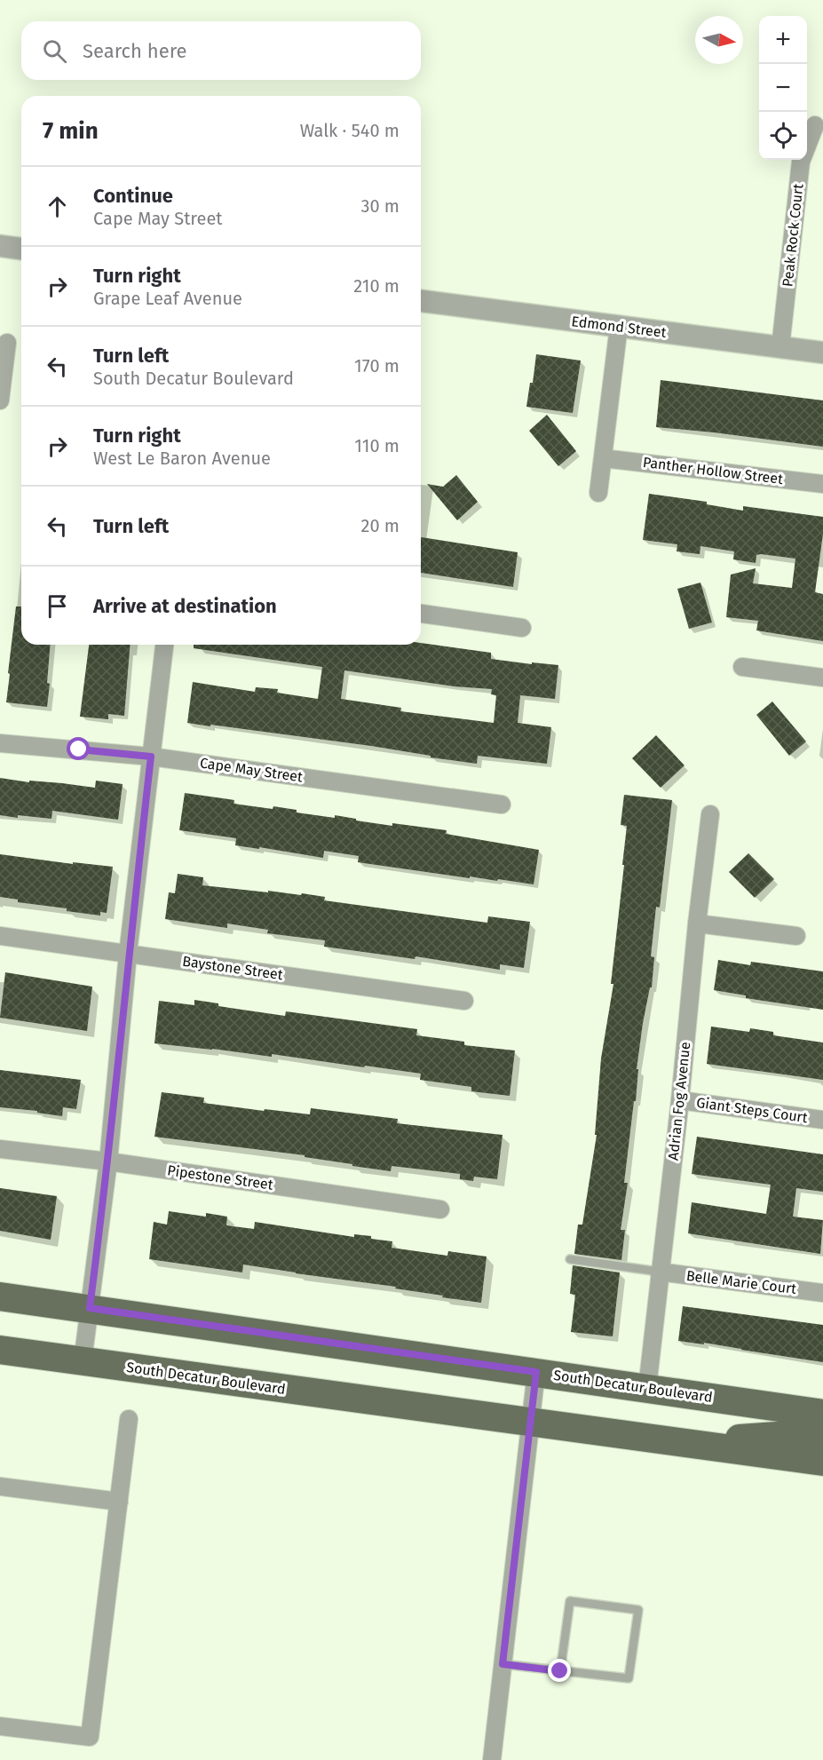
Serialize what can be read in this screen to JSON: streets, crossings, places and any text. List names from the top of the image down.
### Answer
{
  "streets": {
    "main road": ["South Decatur Boulevard"],
    "street": [
      "Peak Rock Court",
      "Edmond Street",
      "Panther Hollow Street",
      "Cape May Street",
      "Baystone Street",
      "Adrian Fog Avenue",
      "Giant Steps Court",
      "Pipestone Street",
      "Belle Marie Court"
    ]
  },
  "crossings": [
    ["Peak Rock Court", "Edmond Street"],
    ["Adrian Fog Avenue", "Giant Steps Court"],
    ["Adrian Fog Avenue", "Belle Marie Court"],
    ["Adrian Fog Avenue", "South Decatur Boulevard"]
  ],
  "north": "right",
  "page": {
    "map_buttons": ["+", "−"],
    "search": "Search here",
    "heading": ["7 min", "Walk · 540 m"],
    "list": [
      ["Continue", "Cape May Street", "30 m"],
      ["Turn right", "Grape Leaf Avenue", "210 m"],
      ["Turn left", "South Decatur Boulevard", "170 m"],
      ["Turn right", "West Le Baron Avenue", "110 m"],
      ["Turn left", "20 m"],
      "Arrive at destination"
    ]
  }
}
